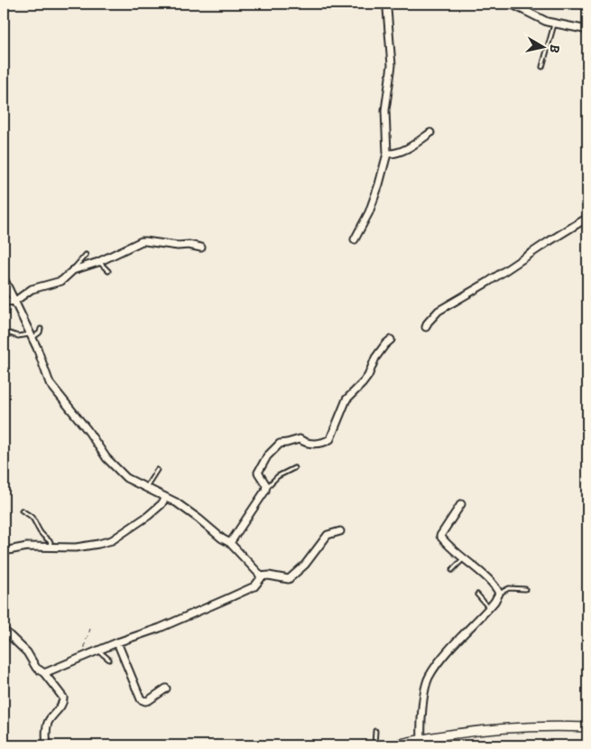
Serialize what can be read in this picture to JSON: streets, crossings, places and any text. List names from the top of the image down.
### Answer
{
  "north": "right"
}
